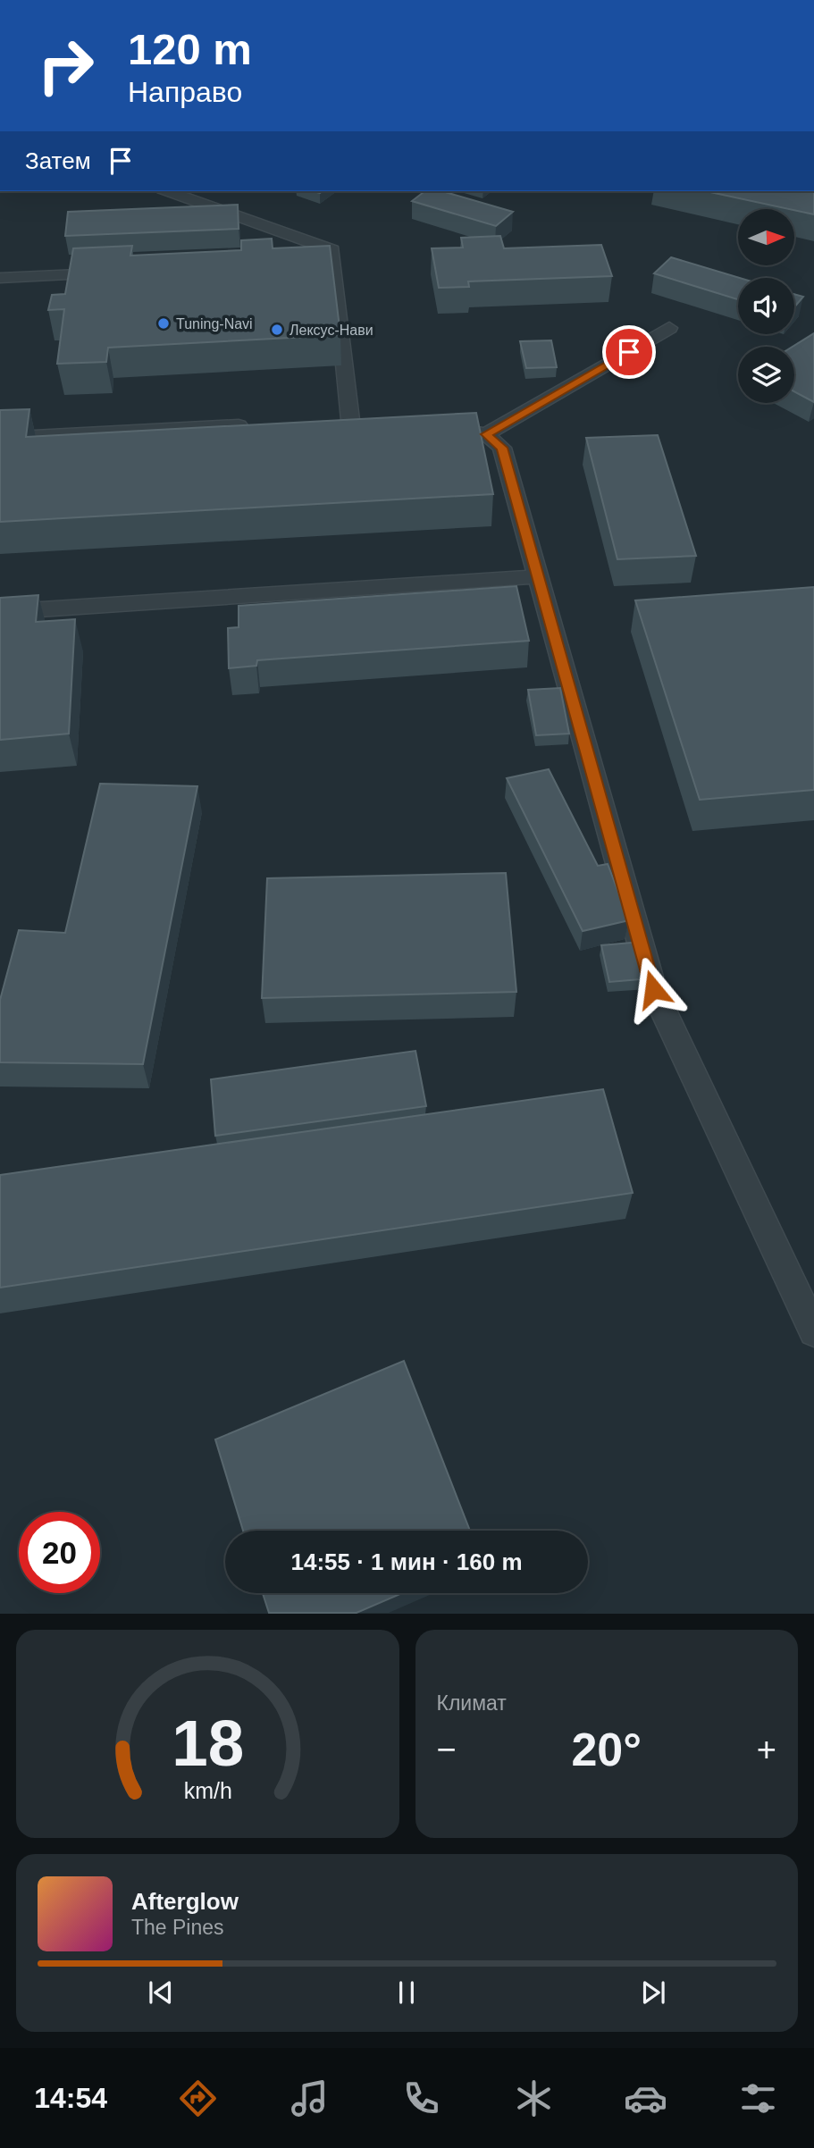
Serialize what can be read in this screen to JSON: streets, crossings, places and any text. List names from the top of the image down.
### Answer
{
  "places": ["Tuning-Navi", "Лексус-Нави"],
  "north": "right",
  "page": {
    "turn": ["120 m", "Направо"],
    "then": "Затем",
    "limit": "20",
    "trip": "14:55 · 1 мин · 160 m",
    "tile": "Климат",
    "heat": ["−", "20°", "+"],
    "song": ["Afterglow", "The Pines"],
    "tabs": "14:54",
    "gauge": ["18", "km/h"]
  }
}
